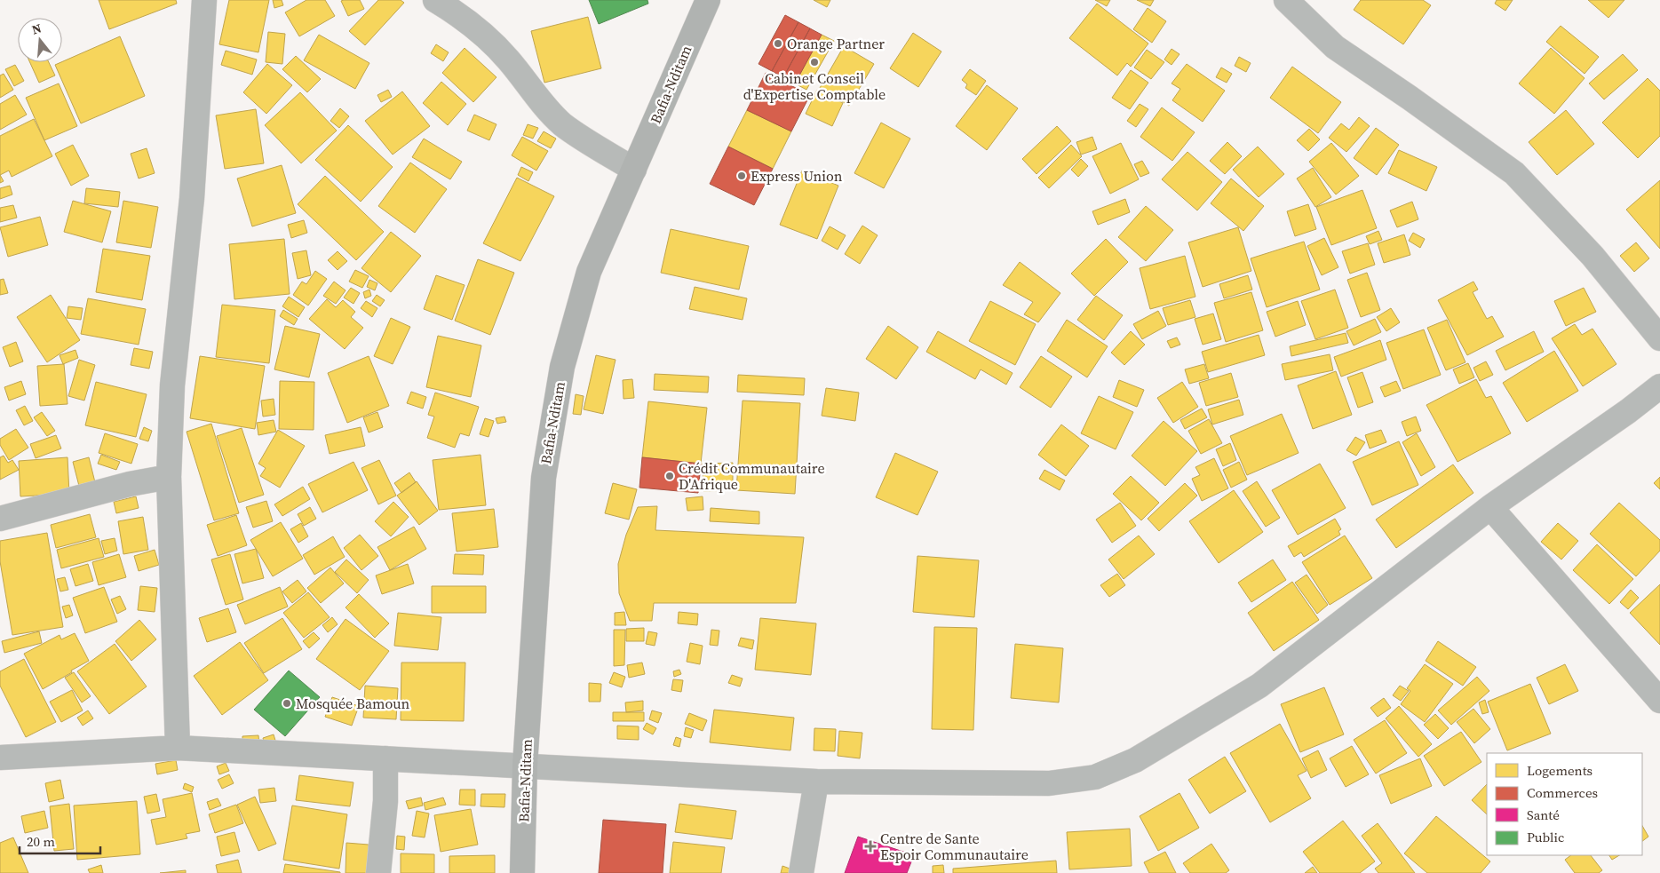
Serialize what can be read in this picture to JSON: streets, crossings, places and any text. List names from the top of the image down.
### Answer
{
  "streets": {
    "main road": ["Bafia-Nditam"]
  },
  "places": {
    "other": [
      "Orange Partner",
      "Cabinet Conseil d'Expertise Comptable",
      "Express Union",
      "Crédit Communautaire D'Afrique",
      "Mosquée Bamoun"
    ],
    "health": ["Centre de Sante Espoir Communautaire"]
  },
  "legend": [
    "Logements",
    "Commerces",
    "Santé",
    "Public"
  ],
  "scale_bar": "20 m",
  "north": "top"
}
